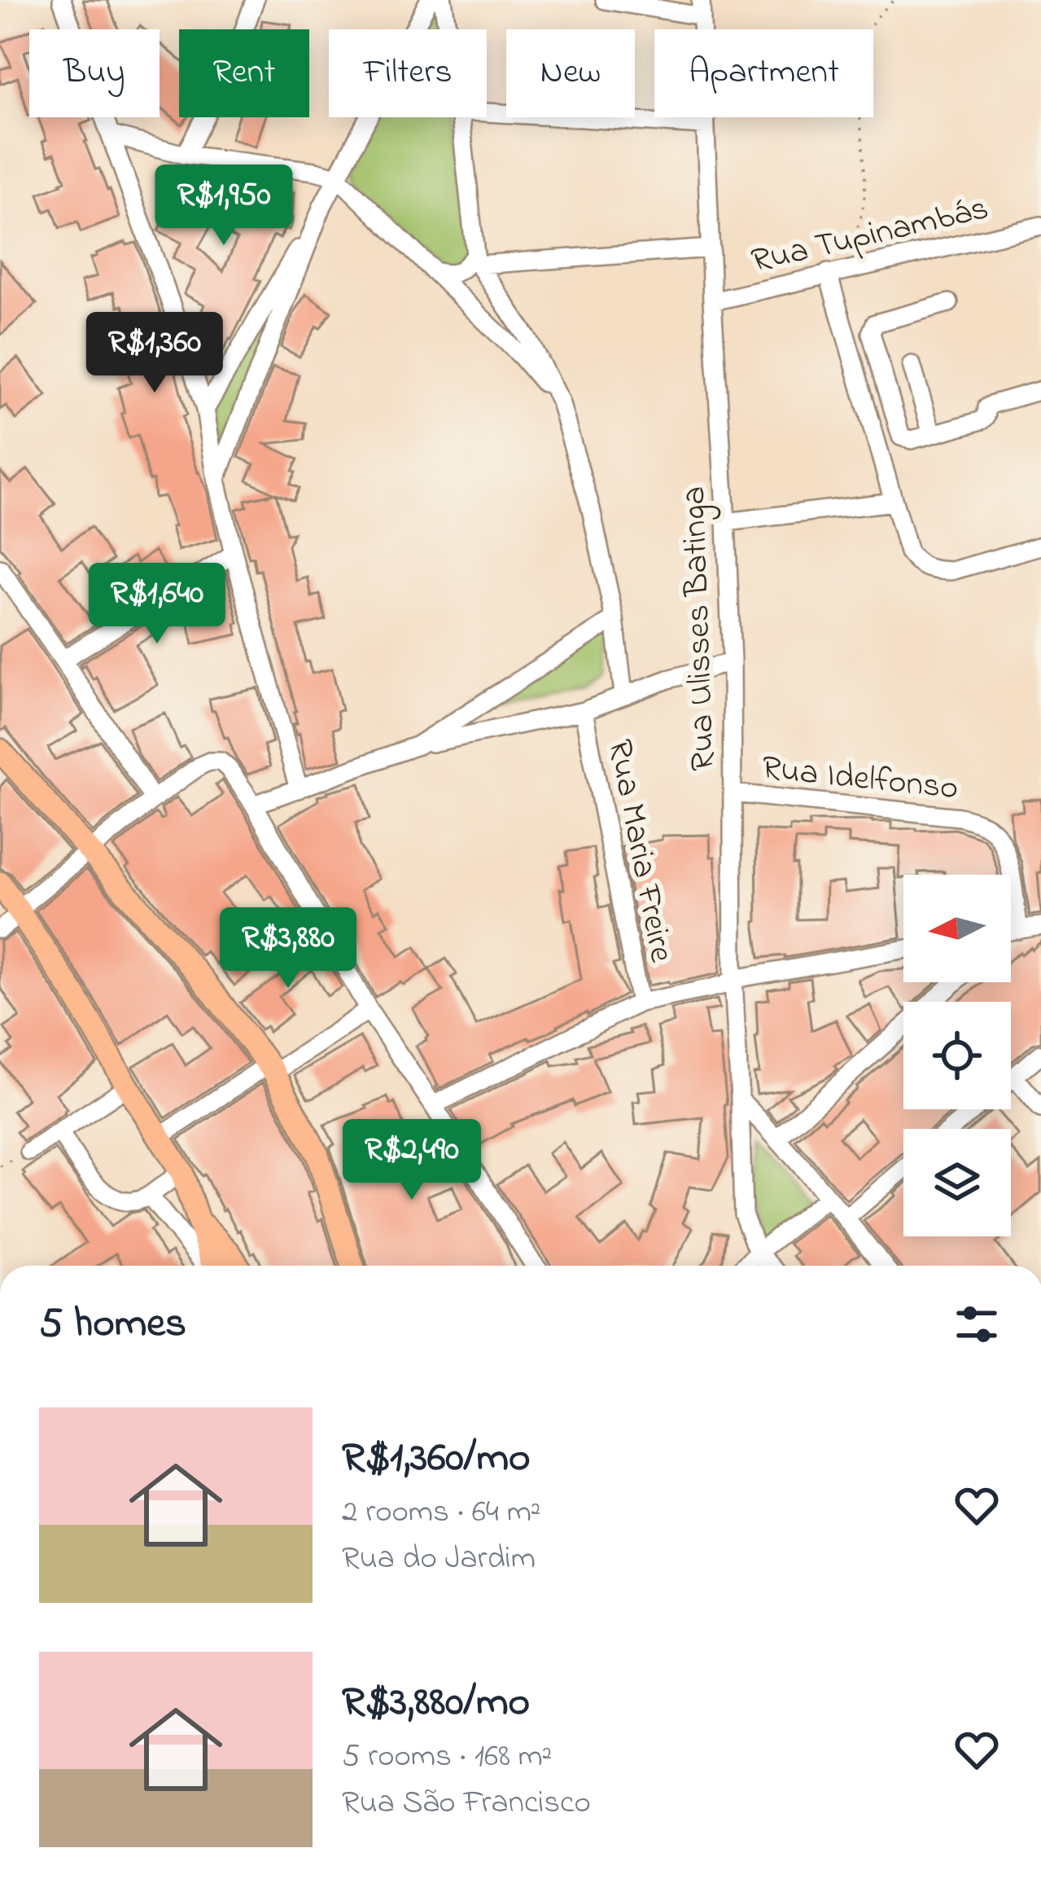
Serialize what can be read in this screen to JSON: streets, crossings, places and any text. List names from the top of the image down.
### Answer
{
  "streets": {
    "street": [
      "Rua Tupinambás",
      "Rua Ulisses Batinga",
      "Rua Idelfonso",
      "Rua Maria Freire"
    ]
  },
  "crossings": [
    ["Rua Tupinambás", "Rua Ulisses Batinga"],
    ["Rua Ulisses Batinga", "Rua Idelfonso"]
  ],
  "north": "left",
  "page": {
    "chip": [
      "Buy",
      "Rent",
      "Filters",
      "New",
      "Apartment"
    ],
    "price": [
      "R$1,950",
      "R$1,360",
      "R$1,640",
      "R$3,880",
      "R$2,490"
    ],
    "heading": "5 homes",
    "list": [
      {
        "name": "R$1,360/mo",
        "note": "2 rooms · 64 m² · Rua do Jardim"
      },
      {
        "name": "R$3,880/mo",
        "note": "5 rooms · 168 m² · Rua São Francisco"
      }
    ]
  }
}
